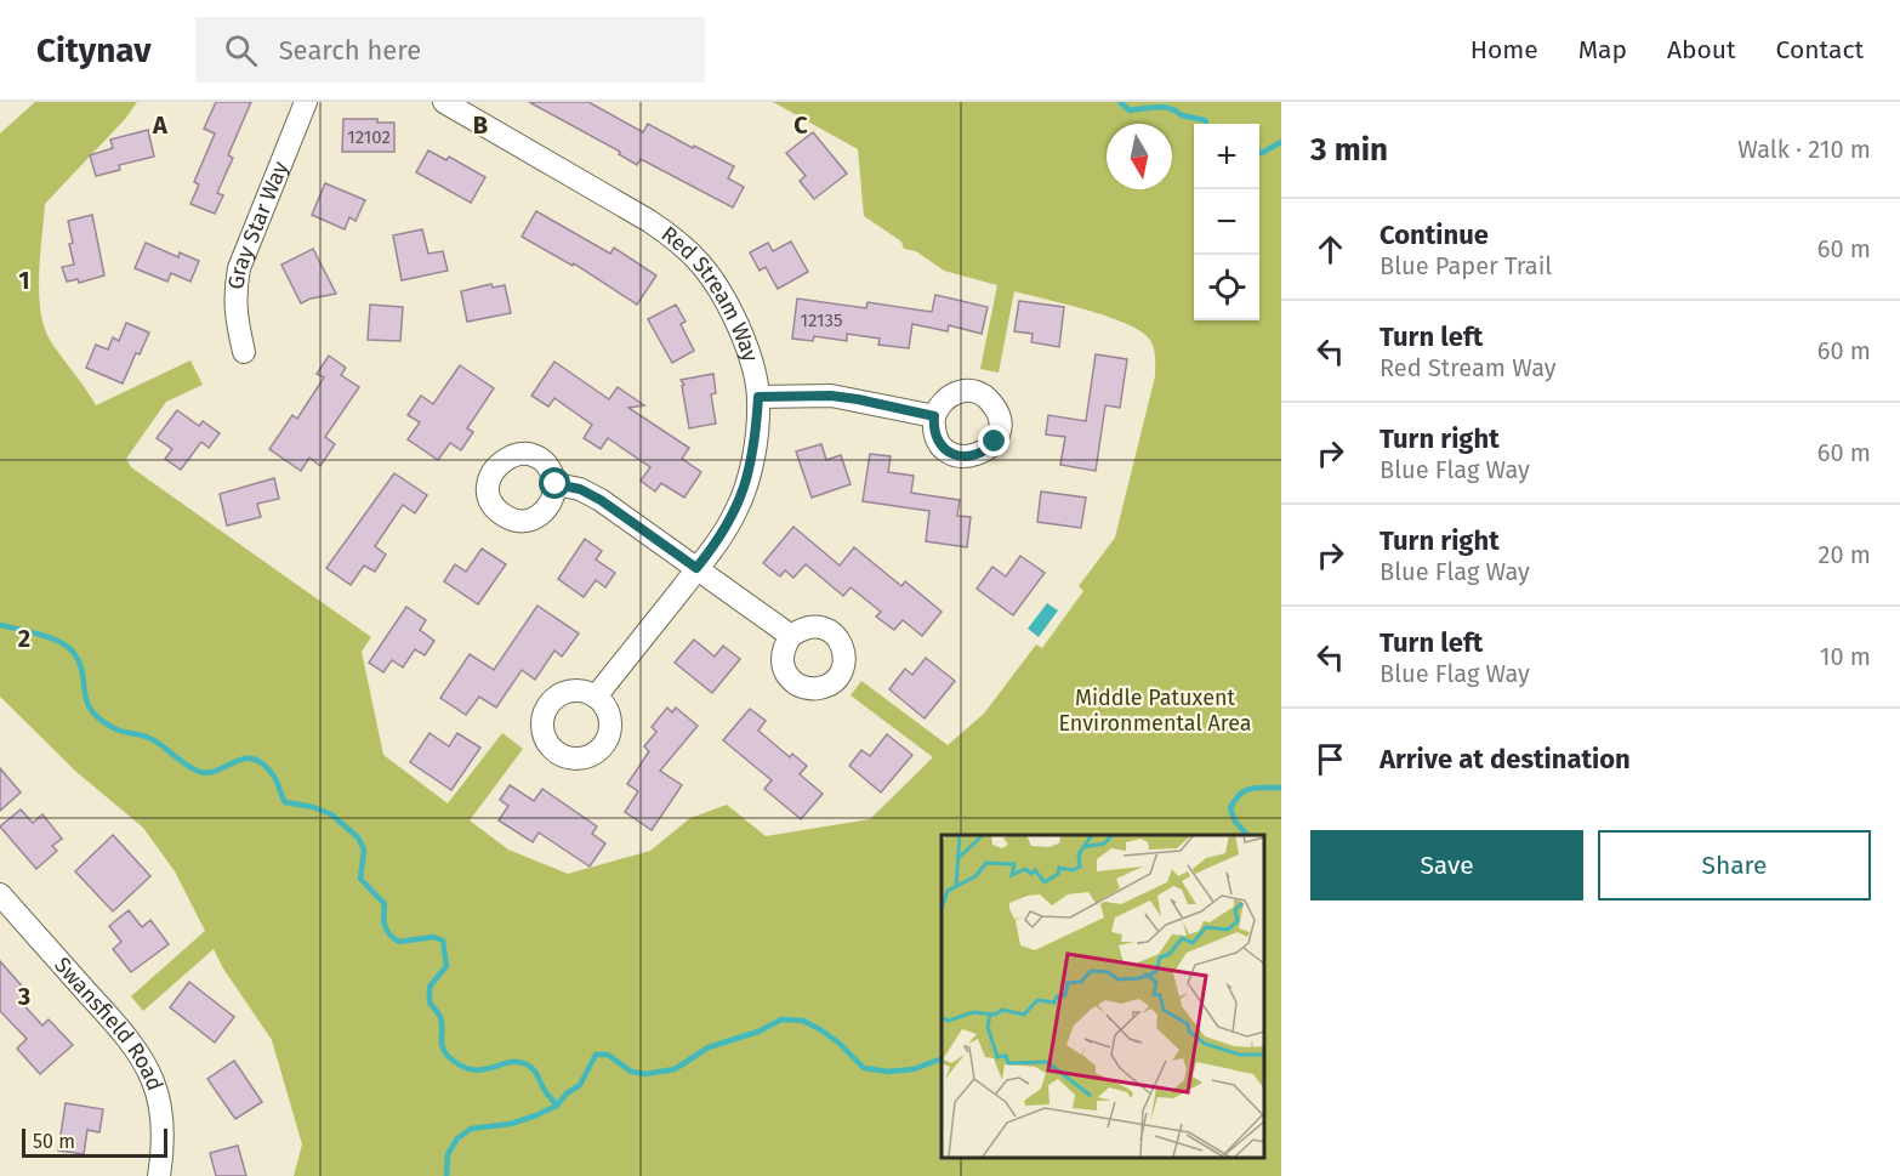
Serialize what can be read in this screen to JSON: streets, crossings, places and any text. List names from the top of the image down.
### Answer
{
  "streets": {
    "street": ["Gray Star Way", "Red Stream Way", "Swansfield Road"]
  },
  "parks": ["Middle Patuxent Environmental Area"],
  "house_numbers": ["12102", "12135"],
  "scale_bar": "50 m",
  "north": "bottom",
  "page": {
    "header": "Citynav",
    "search": "Search here",
    "nav": [
      "Home",
      "Map",
      "About",
      "Contact"
    ],
    "heading": ["3 min", "Walk · 210 m"],
    "map_buttons": ["+", "−"],
    "list": [
      ["Continue", "Blue Paper Trail", "60 m"],
      ["Turn left", "Red Stream Way", "60 m"],
      ["Turn right", "Blue Flag Way", "60 m"],
      ["Turn right", "Blue Flag Way", "20 m"],
      ["Turn left", "Blue Flag Way", "10 m"],
      "Arrive at destination"
    ],
    "buttons": ["Save", "Share"],
    "scale": "50 m"
  },
  "grid": {
    "columns": ["A", "B", "C"],
    "rows": ["1", "2", "3"]
  }
}
